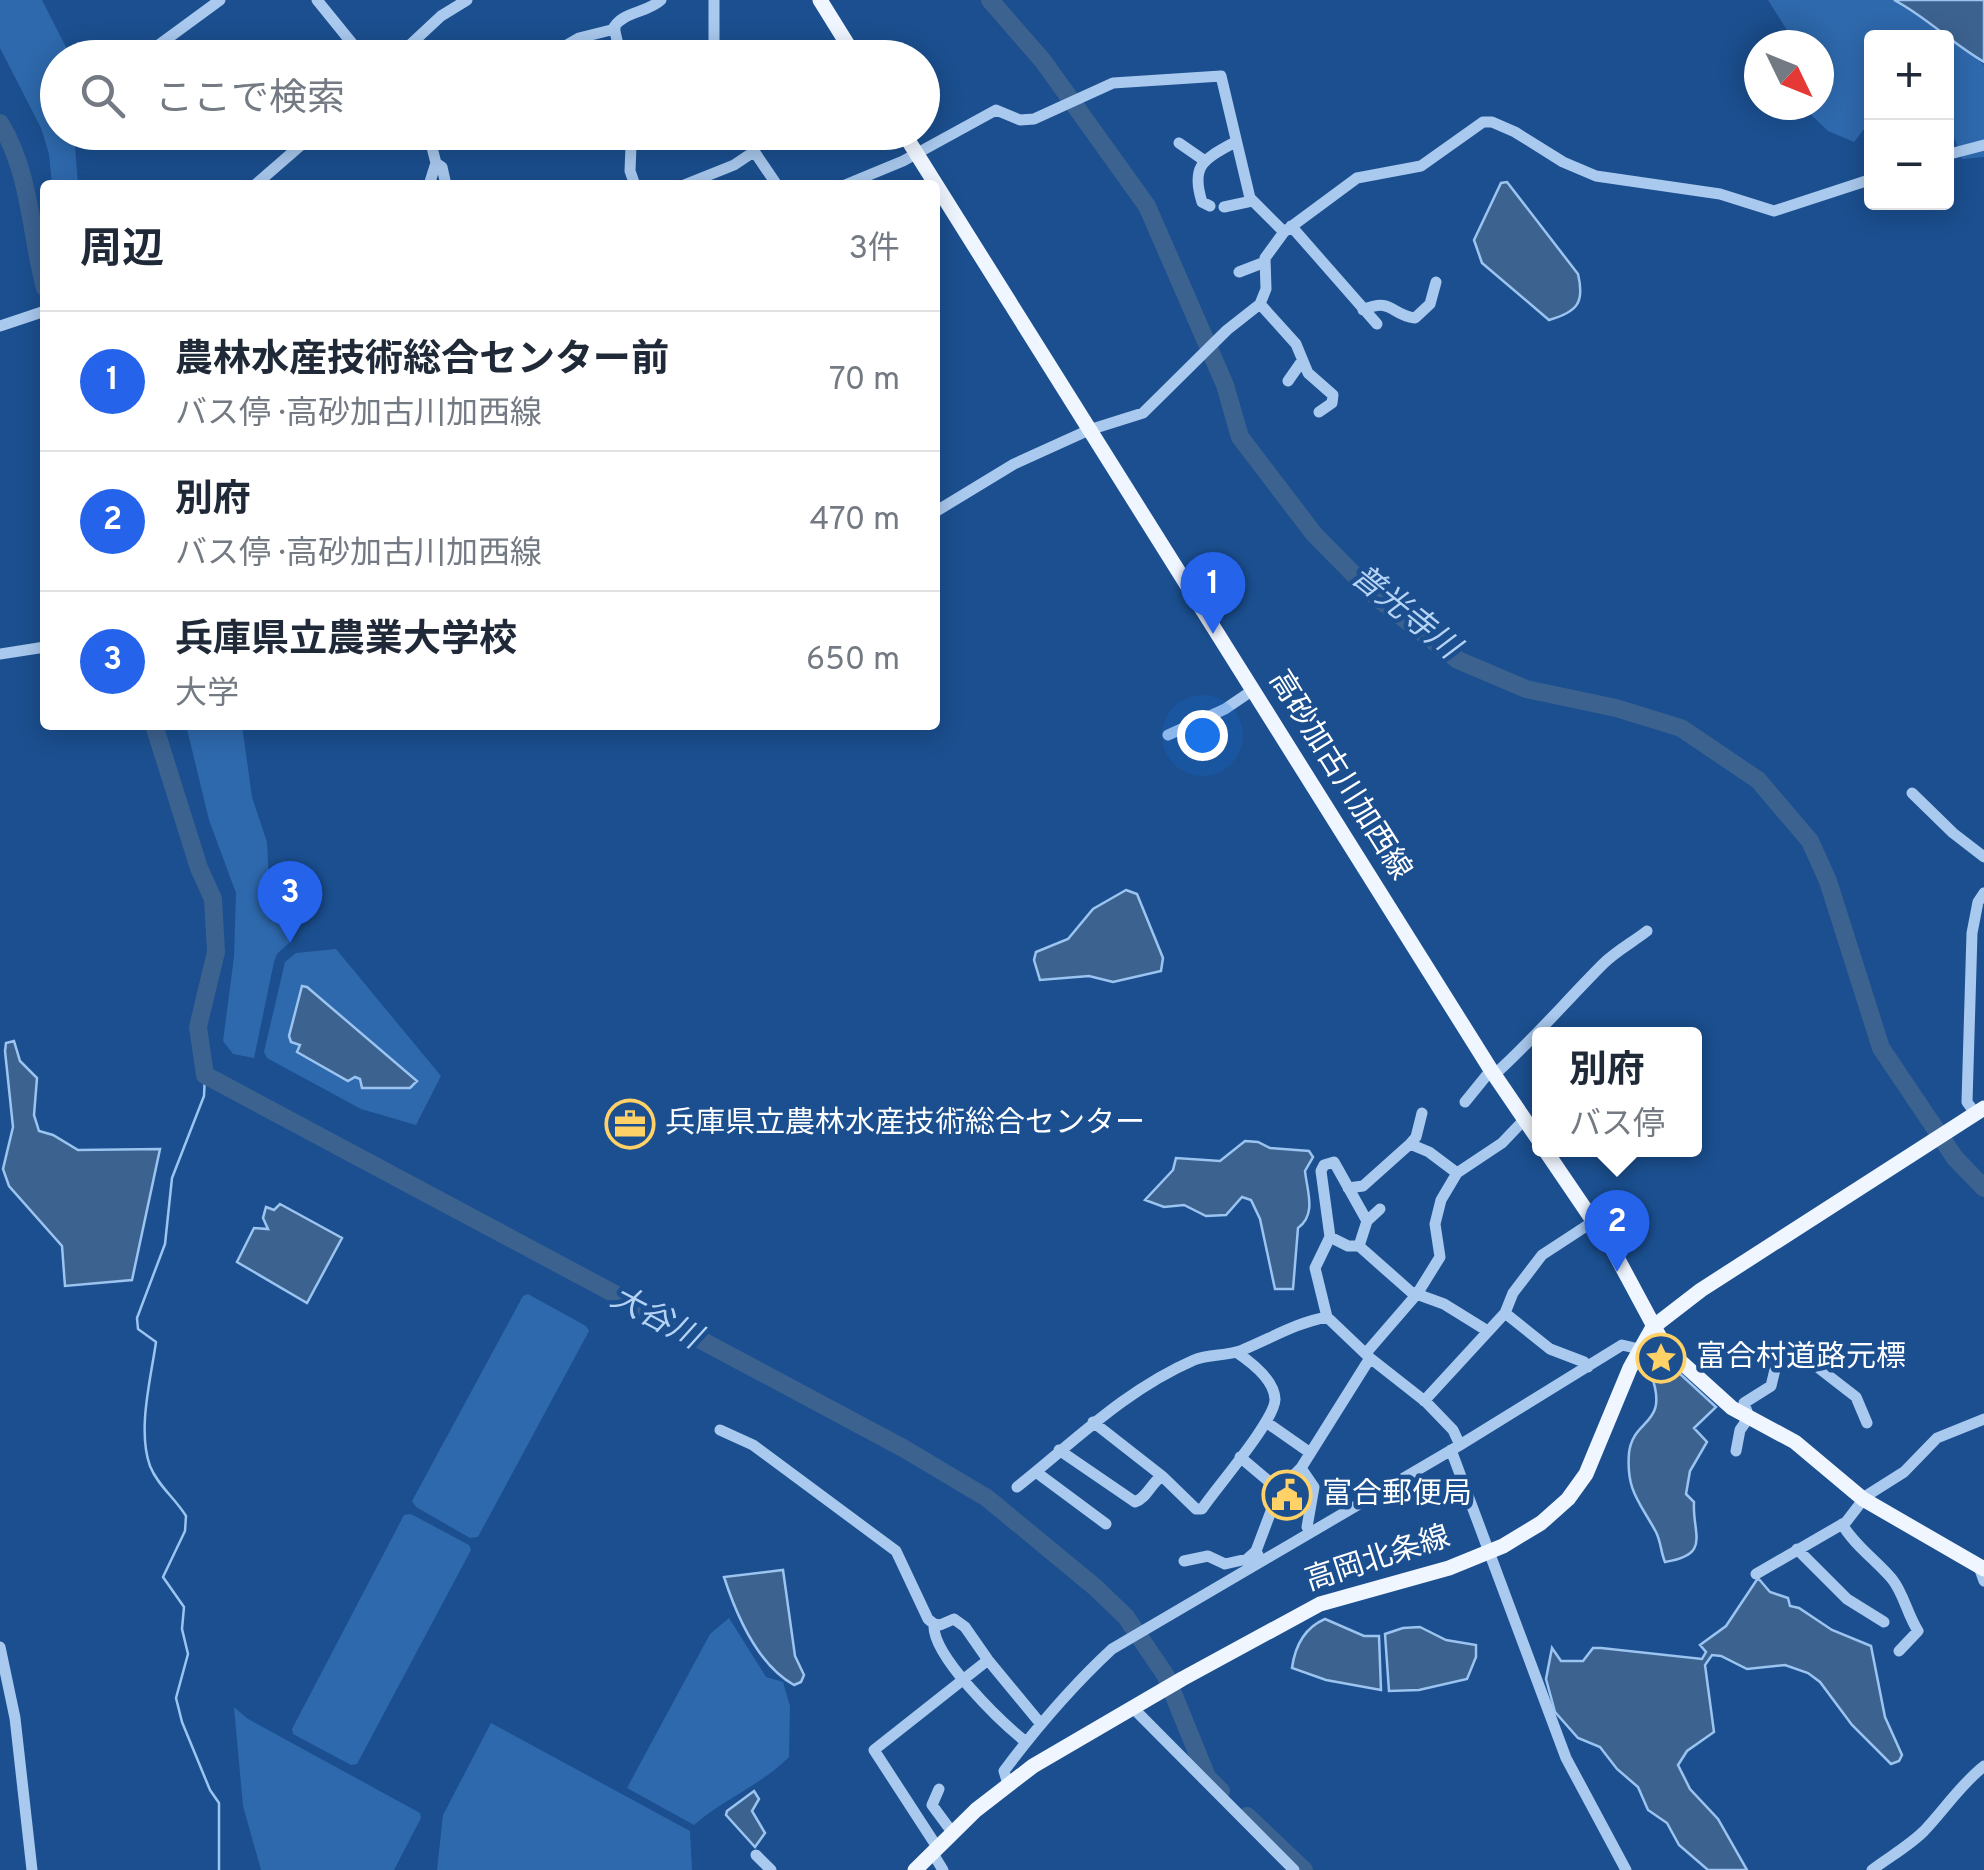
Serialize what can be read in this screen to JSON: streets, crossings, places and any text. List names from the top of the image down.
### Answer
{
  "streets": {
    "main road": ["高砂加古川加西線", "高岡北条線"]
  },
  "water": ["普光寺川", "大谷川"],
  "places": {
    "office": ["兵庫県立農林水産技術総合センター"],
    "place": ["富合村道路元標"],
    "public building": ["富合郵便局"]
  },
  "north": "bottom right",
  "page": {
    "map_buttons": ["+", "−"],
    "search": "ここで検索",
    "heading": ["周辺", "3件"],
    "list": [
      {
        "mark": "1",
        "name": "農林水産技術総合センター前",
        "note": "バス停 · 高砂加古川加西線",
        "value": "70 m"
      },
      {
        "mark": "2",
        "name": "別府",
        "note": "バス停 · 高砂加古川加西線",
        "value": "470 m"
      },
      {
        "mark": "3",
        "name": "兵庫県立農業大学校",
        "note": "大学",
        "value": "650 m"
      }
    ],
    "pins": ["1", "3", "2"],
    "popup": ["別府", "バス停"]
  }
}
